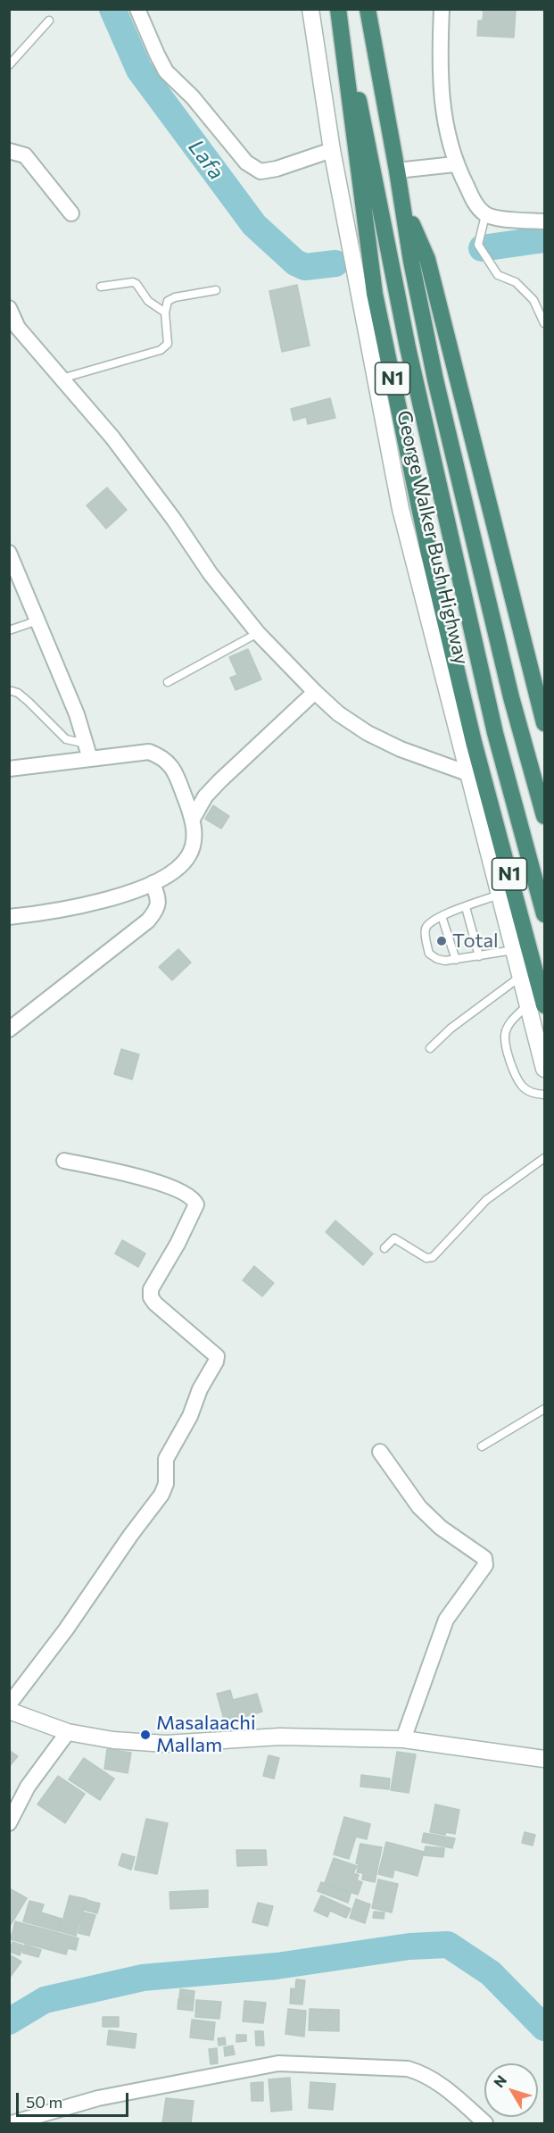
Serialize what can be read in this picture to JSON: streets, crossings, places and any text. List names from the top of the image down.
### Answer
{
  "streets": {
    "highway": ["N1", "George Walker Bush Highway"]
  },
  "crossings": [
    ["N1", "George Walker Bush Highway"]
  ],
  "water": ["Lafa"],
  "places": ["Total", "Masalaachi Mallam"],
  "scale_bar": "50 m",
  "north": "top left"
}
